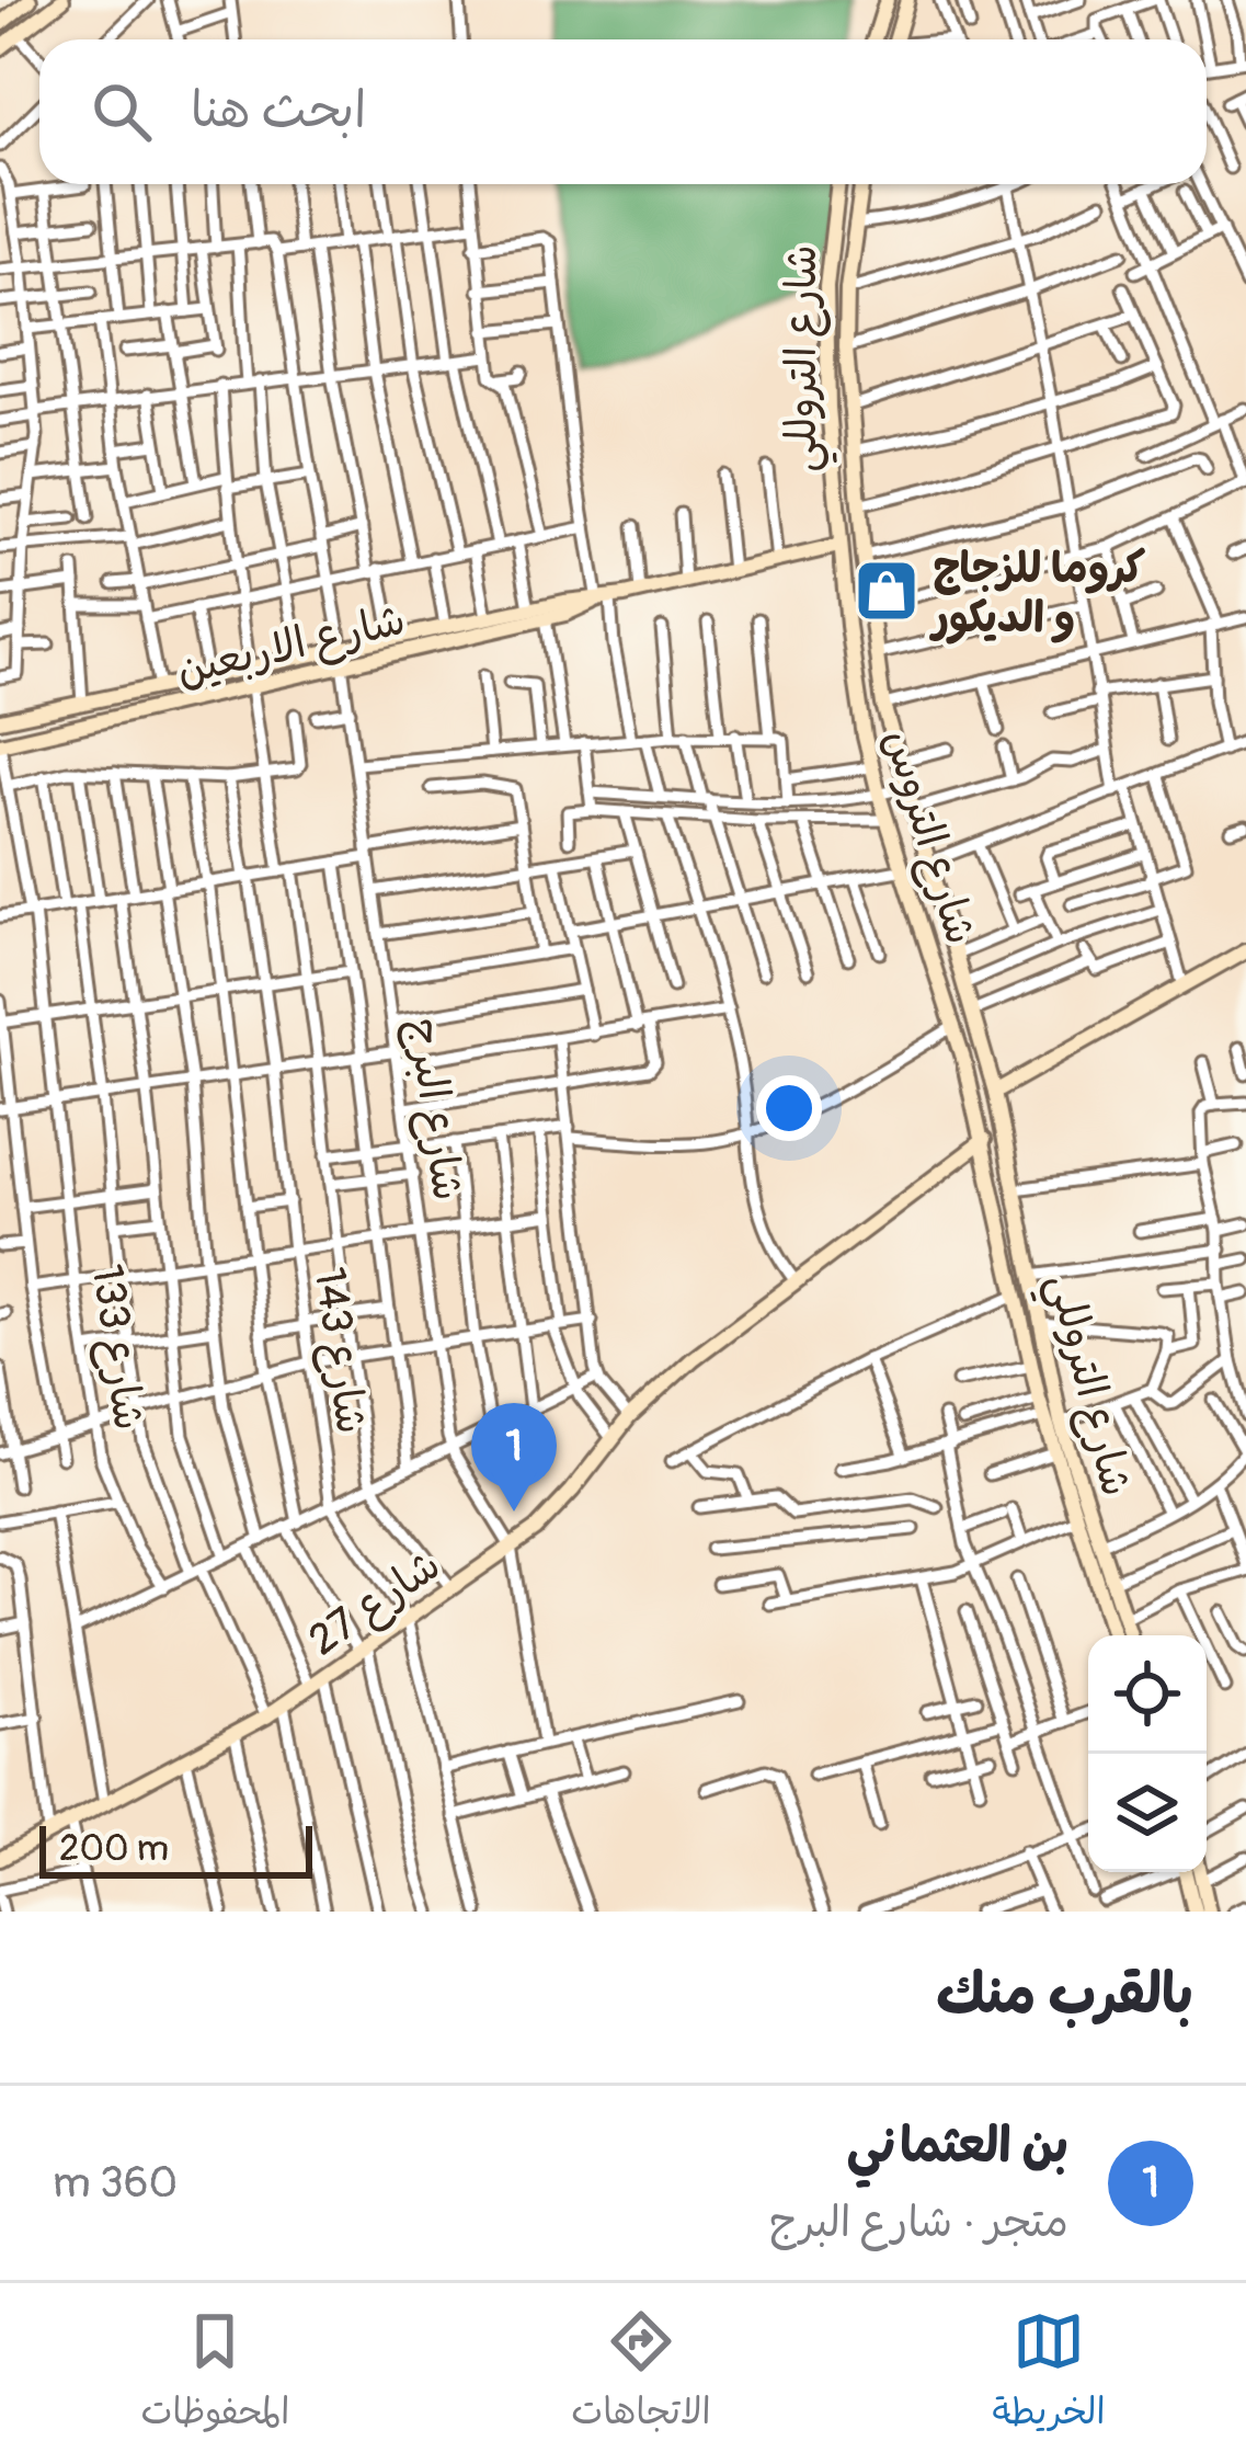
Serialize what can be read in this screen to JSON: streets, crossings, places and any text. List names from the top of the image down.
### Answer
{
  "streets": {
    "street": [
      "شارع التروللي",
      "شارع الاربعين",
      "شارع التروس",
      "شارع البرج",
      "شارع 133",
      "شارع 143",
      "شارع 27"
    ]
  },
  "crossings": [
    ["شارع التروللي", "شارع الاربعين"],
    ["شارع التروللي", "شارع التروس"],
    ["شارع التروللي", "شارع 27"],
    ["شارع الاربعين", "شارع التروس"],
    ["شارع الاربعين", "شارع البرج"],
    ["شارع الاربعين", "شارع 133"],
    ["شارع التروس", "شارع 27"],
    ["شارع البرج", "شارع 27"],
    ["شارع 143", "شارع 27"]
  ],
  "places": {
    "shop": ["كروما للزجاج و الديكور"]
  },
  "scale_bar": "200 m",
  "page": {
    "search": "ابحث هنا",
    "pins": "1",
    "scale": "200 m",
    "heading": "بالقرب منك",
    "list": [
      {
        "mark": "1",
        "name": "بن العثماني",
        "note": "متجر · شارع البرج",
        "value": "360 m"
      }
    ],
    "nav": ["الخريطة", "الاتجاهات", "المحفوظات"]
  }
}
